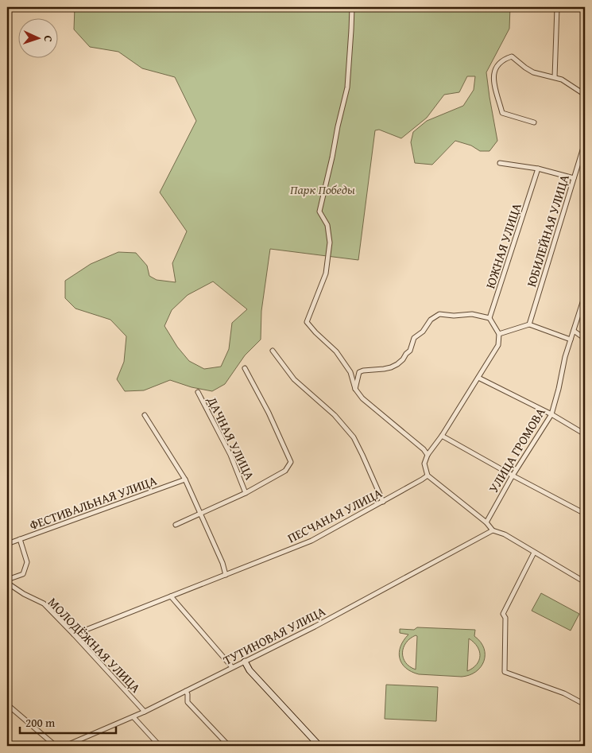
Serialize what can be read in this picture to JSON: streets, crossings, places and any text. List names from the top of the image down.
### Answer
{
  "streets": {
    "street": [
      "ЮБИЛЕЙНАЯ УЛИЦА",
      "ЮЖНАЯ УЛИЦА",
      "ДАЧНАЯ УЛИЦА",
      "УЛИЦА ГРОМОВА",
      "ФЕСТИВАЛЬНАЯ УЛИЦА",
      "ПЕСЧАНАЯ УЛИЦА",
      "ТУТИНОВАЯ УЛИЦА",
      "МОЛОДЁЖНАЯ УЛИЦА"
    ]
  },
  "crossings": [
    ["ПЕСЧАНАЯ УЛИЦА", "МОЛОДЁЖНАЯ УЛИЦА"],
    ["ТУТИНОВАЯ УЛИЦА", "МОЛОДЁЖНАЯ УЛИЦА"]
  ],
  "parks": ["Парк Победы"],
  "scale_bar": "200 m",
  "north": "right"
}
